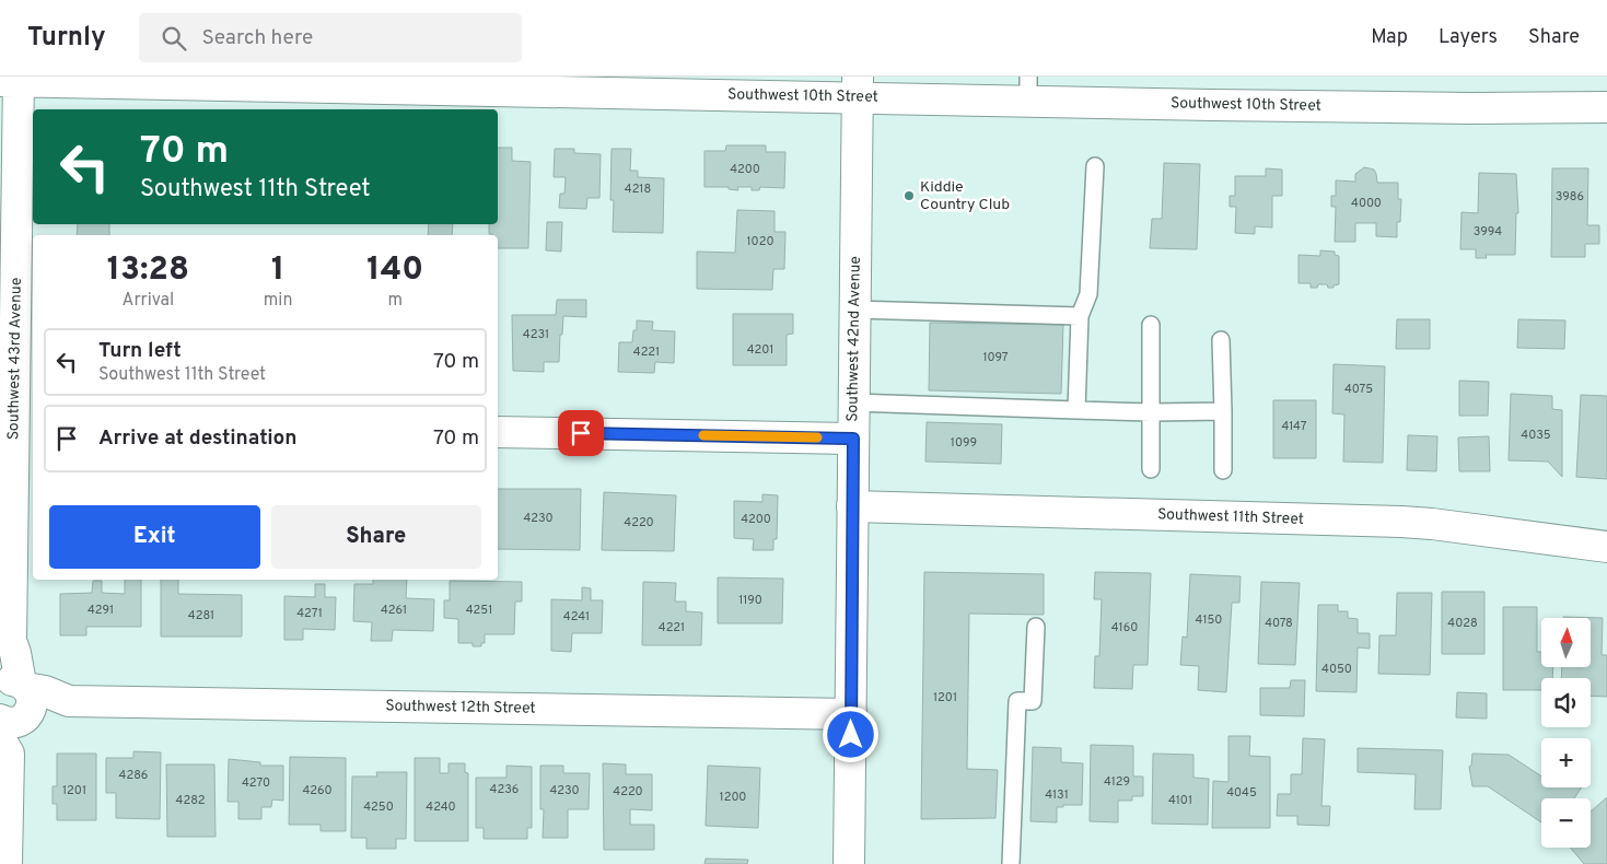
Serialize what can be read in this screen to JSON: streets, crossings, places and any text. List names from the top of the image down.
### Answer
{
  "streets": {
    "street": [
      "Southwest 10th Street",
      "Southwest 42nd Avenue",
      "Southwest 43rd Avenue",
      "Southwest 11th Street",
      "Southwest 12th Street"
    ]
  },
  "crossings": [
    ["Southwest 10th Street", "Southwest 42nd Avenue"],
    ["Southwest 10th Street", "Southwest 43rd Avenue"],
    ["Southwest 42nd Avenue", "Southwest 11th Street"],
    ["Southwest 42nd Avenue", "Southwest 12th Street"],
    ["Southwest 43rd Avenue", "Southwest 12th Street"]
  ],
  "places": ["Kiddie Country Club"],
  "house_numbers": [
    "4200",
    "4218",
    "3986",
    "4000",
    "3994",
    "1020",
    "4231",
    "4201",
    "4221",
    "1097",
    "4075",
    "4147",
    "4035",
    "1099",
    "4230",
    "4200",
    "4220",
    "1190",
    "4291",
    "4261",
    "4251",
    "4271",
    "4281",
    "4241",
    "4150",
    "4078",
    "4028",
    "4221",
    "4160",
    "4050",
    "1201",
    "4286",
    "4129",
    "4270",
    "4236",
    "1201",
    "4260",
    "4230",
    "4220",
    "4045",
    "4131",
    "1200",
    "4282",
    "4101",
    "4250",
    "4240"
  ],
  "north": "top",
  "page": {
    "header": "Turnly",
    "search": "Search here",
    "nav": ["Map", "Layers", "Share"],
    "turn": ["70 m", "Southwest 11th Street"],
    "eta": [
      "13:28",
      "Arrival",
      "1",
      "min",
      "140",
      "m"
    ],
    "list": [
      {
        "name": "Turn left",
        "note": "Southwest 11th Street",
        "value": "70 m"
      },
      {
        "name": "Arrive at destination",
        "value": "70 m"
      }
    ],
    "buttons": ["Exit", "Share"],
    "map_buttons": ["+", "−"]
  }
}
